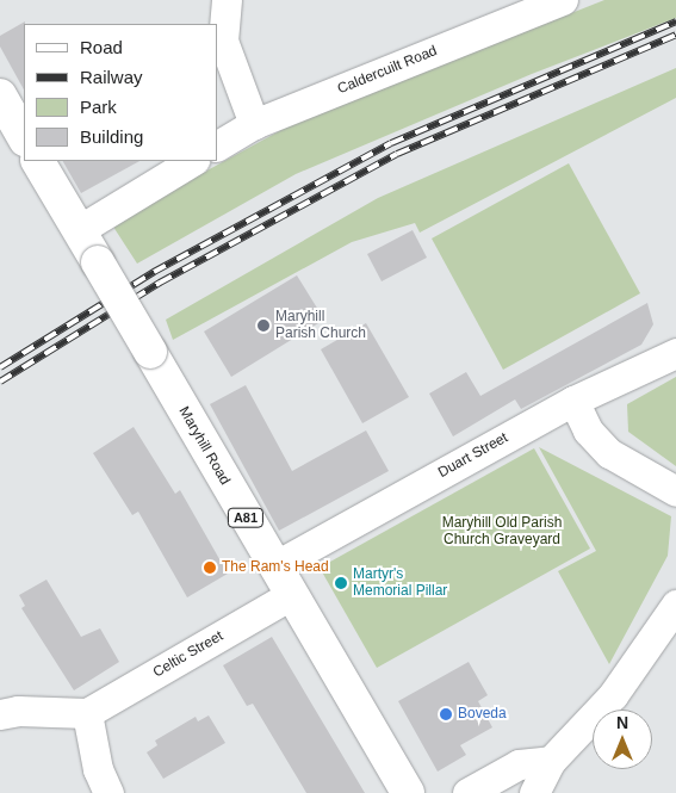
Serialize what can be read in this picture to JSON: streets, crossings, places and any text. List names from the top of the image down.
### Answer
{
  "streets": {
    "main road": ["Maryhill Road", "A81"],
    "street": ["Caldercuilt Road", "Duart Street", "Celtic Street"]
  },
  "crossings": [
    ["Maryhill Road", "Duart Street"],
    ["Maryhill Road", "Celtic Street"]
  ],
  "parks": ["Maryhill Old Parish Church Graveyard"],
  "places": [
    "Maryhill Parish Church",
    "The Ram's Head",
    "Martyr's Memorial Pillar",
    "Boveda"
  ],
  "legend": [
    "Road",
    "Railway",
    "Park",
    "Building"
  ],
  "north": "top"
}
